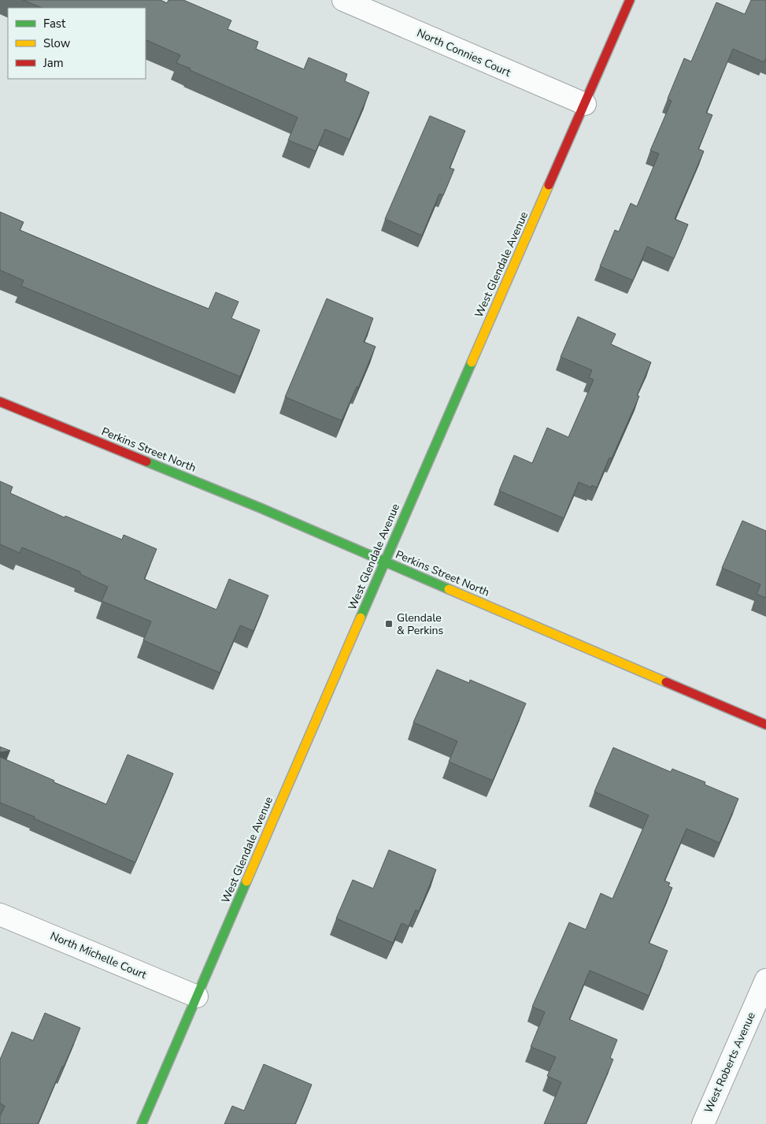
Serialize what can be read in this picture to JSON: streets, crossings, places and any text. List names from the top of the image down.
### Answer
{
  "streets": {
    "street": [
      "North Connies Court",
      "West Glendale Avenue",
      "Perkins Street North",
      "North Michelle Court",
      "West Roberts Avenue"
    ]
  },
  "crossings": [
    ["North Connies Court", "West Glendale Avenue"],
    ["West Glendale Avenue", "Perkins Street North"],
    ["West Glendale Avenue", "North Michelle Court"]
  ],
  "places": {
    "transit": ["Glendale & Perkins"]
  },
  "legend": ["Fast", "Slow", "Jam"]
}
